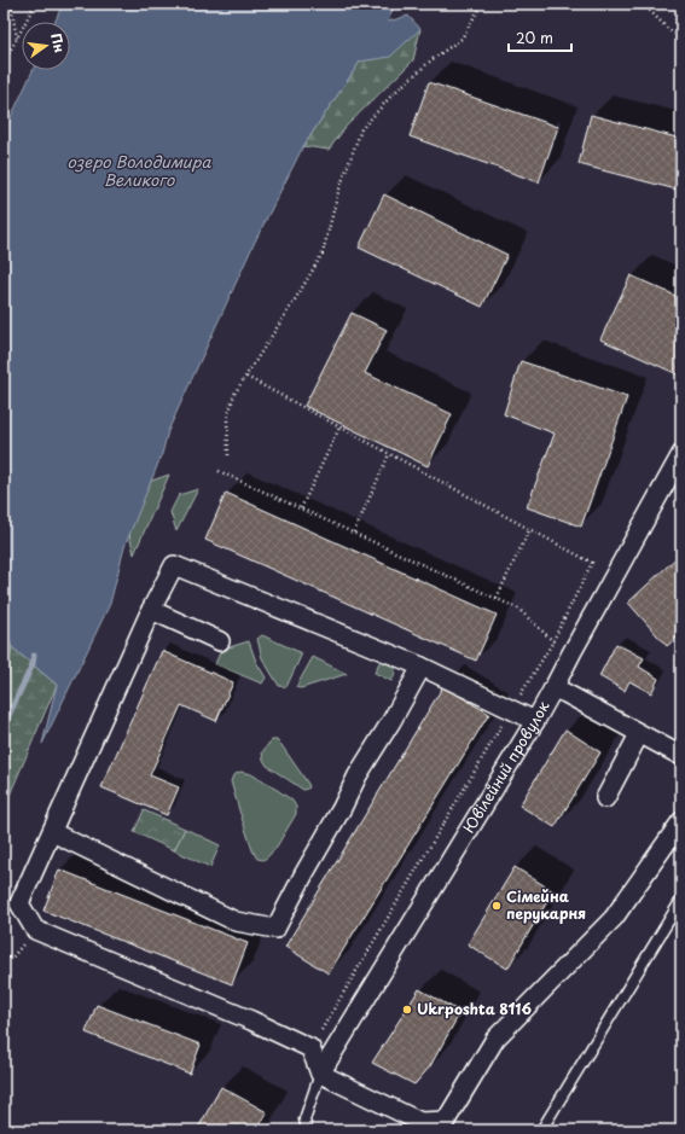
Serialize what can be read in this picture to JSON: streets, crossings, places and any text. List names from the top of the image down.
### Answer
{
  "streets": {
    "street": ["Ювілейний провулок"]
  },
  "water": ["озеро Володимира Великого"],
  "places": ["Сімейна перукарня", "Ukrposhta 8116"],
  "scale_bar": "20 m",
  "north": "right"
}
